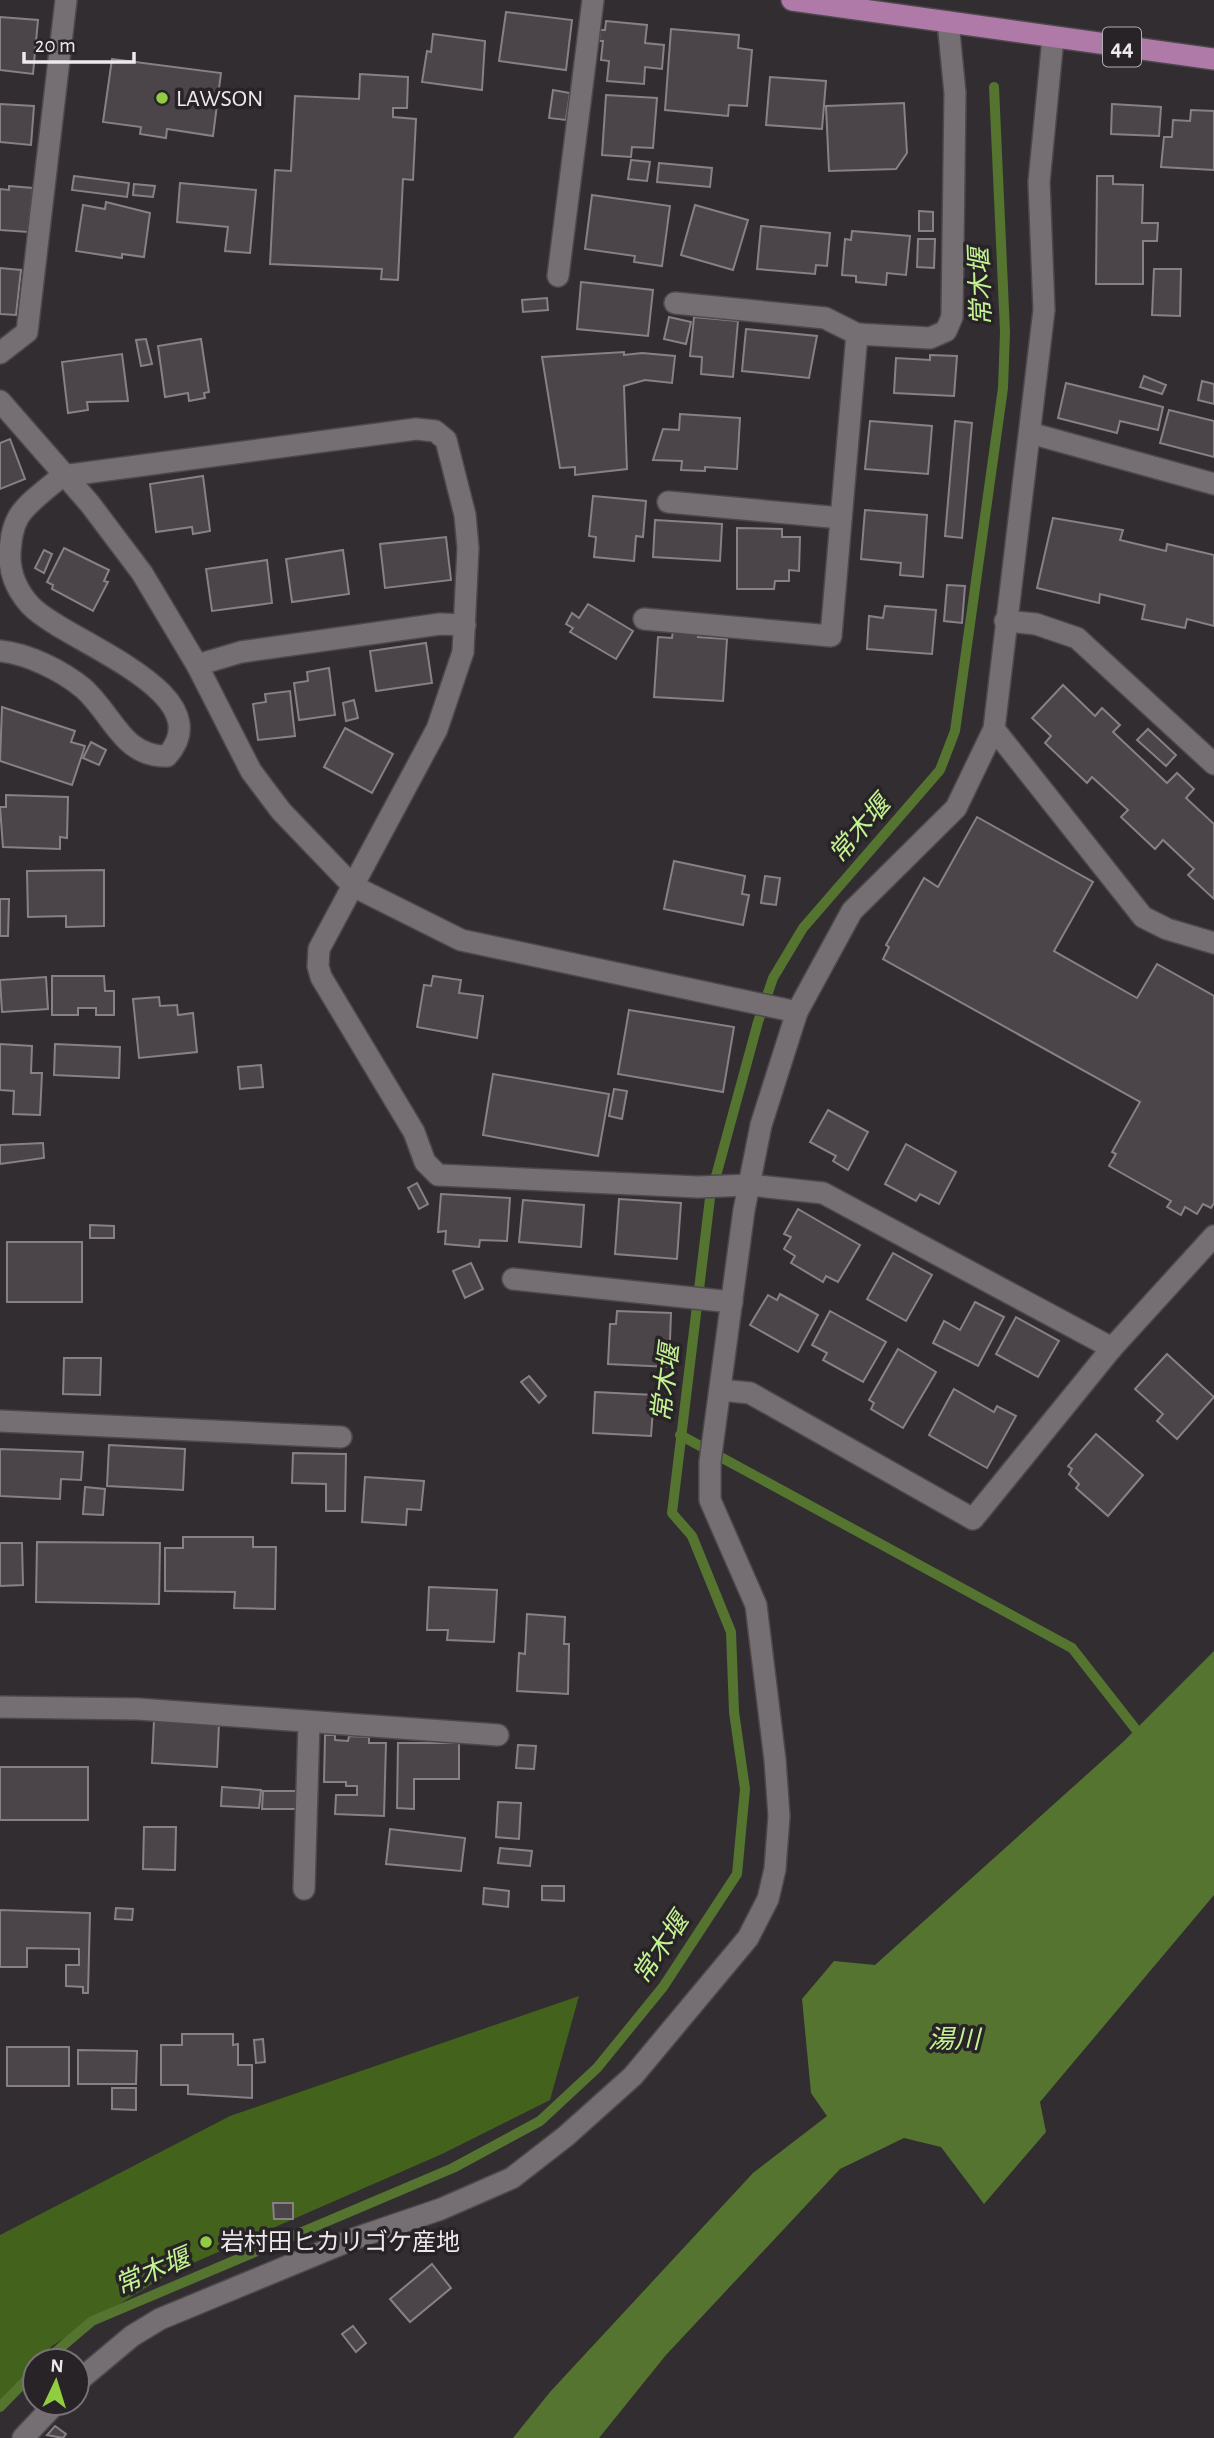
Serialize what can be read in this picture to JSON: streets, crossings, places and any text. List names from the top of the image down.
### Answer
{
  "streets": {
    "main road": ["44"]
  },
  "water": ["常木堰", "湯川"],
  "places": ["LAWSON", "岩村田ヒカリゴケ産地"],
  "scale_bar": "20 m",
  "north": "top"
}
